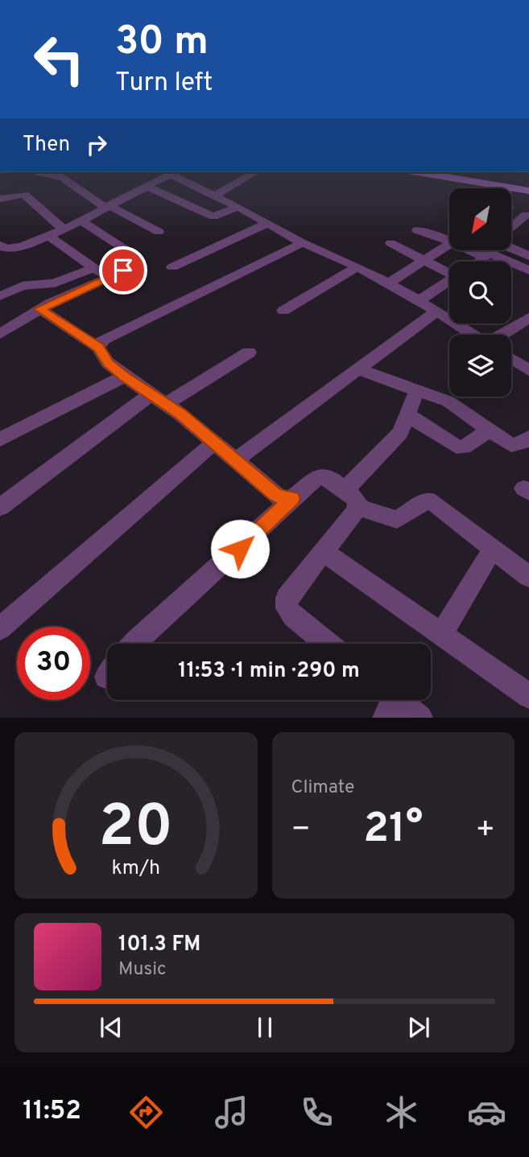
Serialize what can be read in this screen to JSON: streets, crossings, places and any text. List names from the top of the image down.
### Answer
{
  "north": "bottom left",
  "page": {
    "turn": ["30 m", "Turn left"],
    "then": "Then",
    "limit": "30",
    "trip": "11:53 · 1 min · 290 m",
    "tile": "Climate",
    "heat": ["−", "21°", "+"],
    "song": ["101.3 FM", "Music"],
    "tabs": "11:52",
    "gauge": ["20", "km/h"]
  }
}
